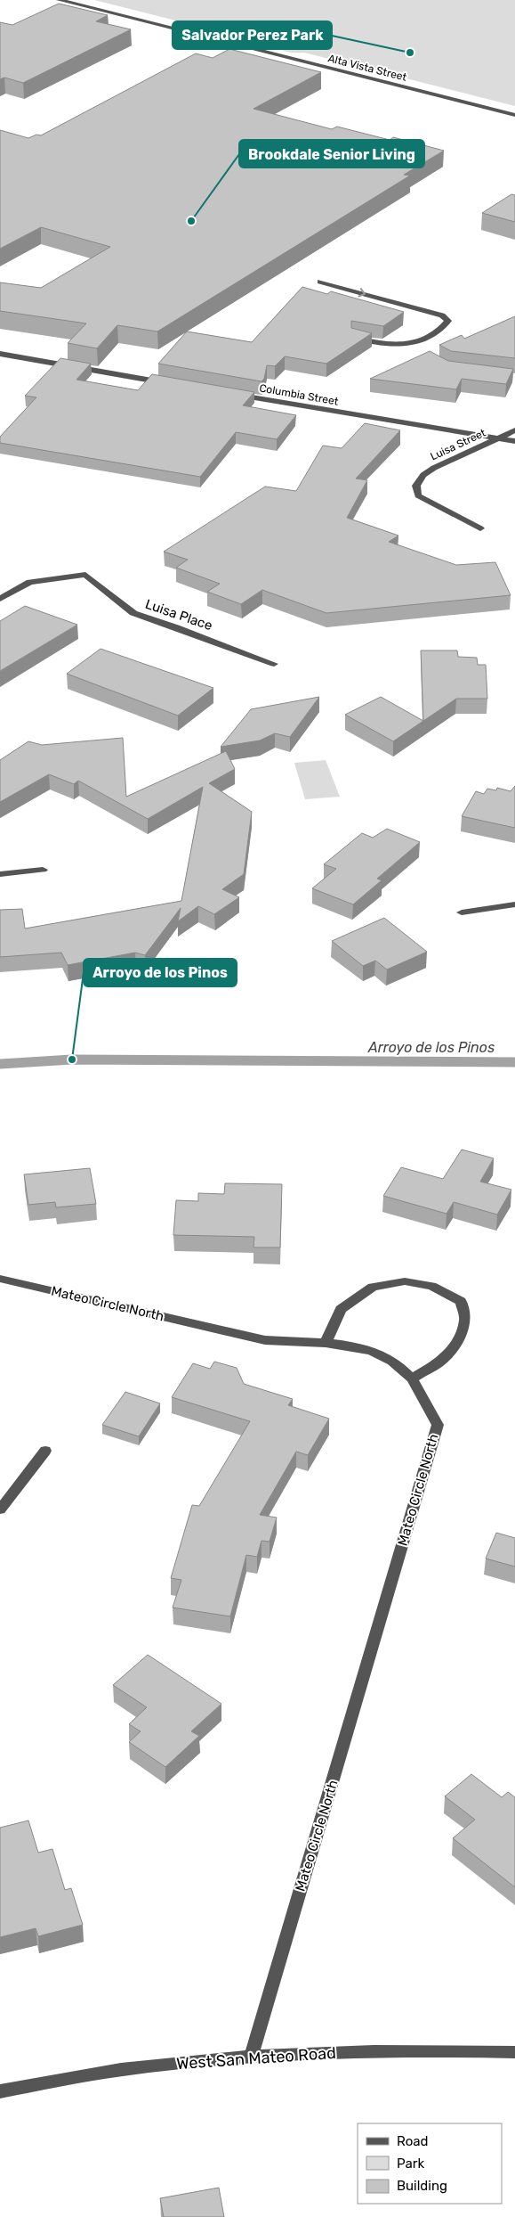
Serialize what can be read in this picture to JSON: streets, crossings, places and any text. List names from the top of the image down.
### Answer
{
  "streets": {
    "street": [
      "Alta Vista Street",
      "Columbia Street",
      "Luisa Street",
      "Luisa Place",
      "Mateo Circle North",
      "West San Mateo Road"
    ]
  },
  "crossings": [
    ["Columbia Street", "Luisa Street"],
    ["Mateo Circle North", "West San Mateo Road"]
  ],
  "water": ["Arroyo de los Pinos"],
  "places": ["Salvador Perez Park", "Brookdale Senior Living", "Arroyo de los Pinos"],
  "legend": ["Road", "Park", "Building"]
}
